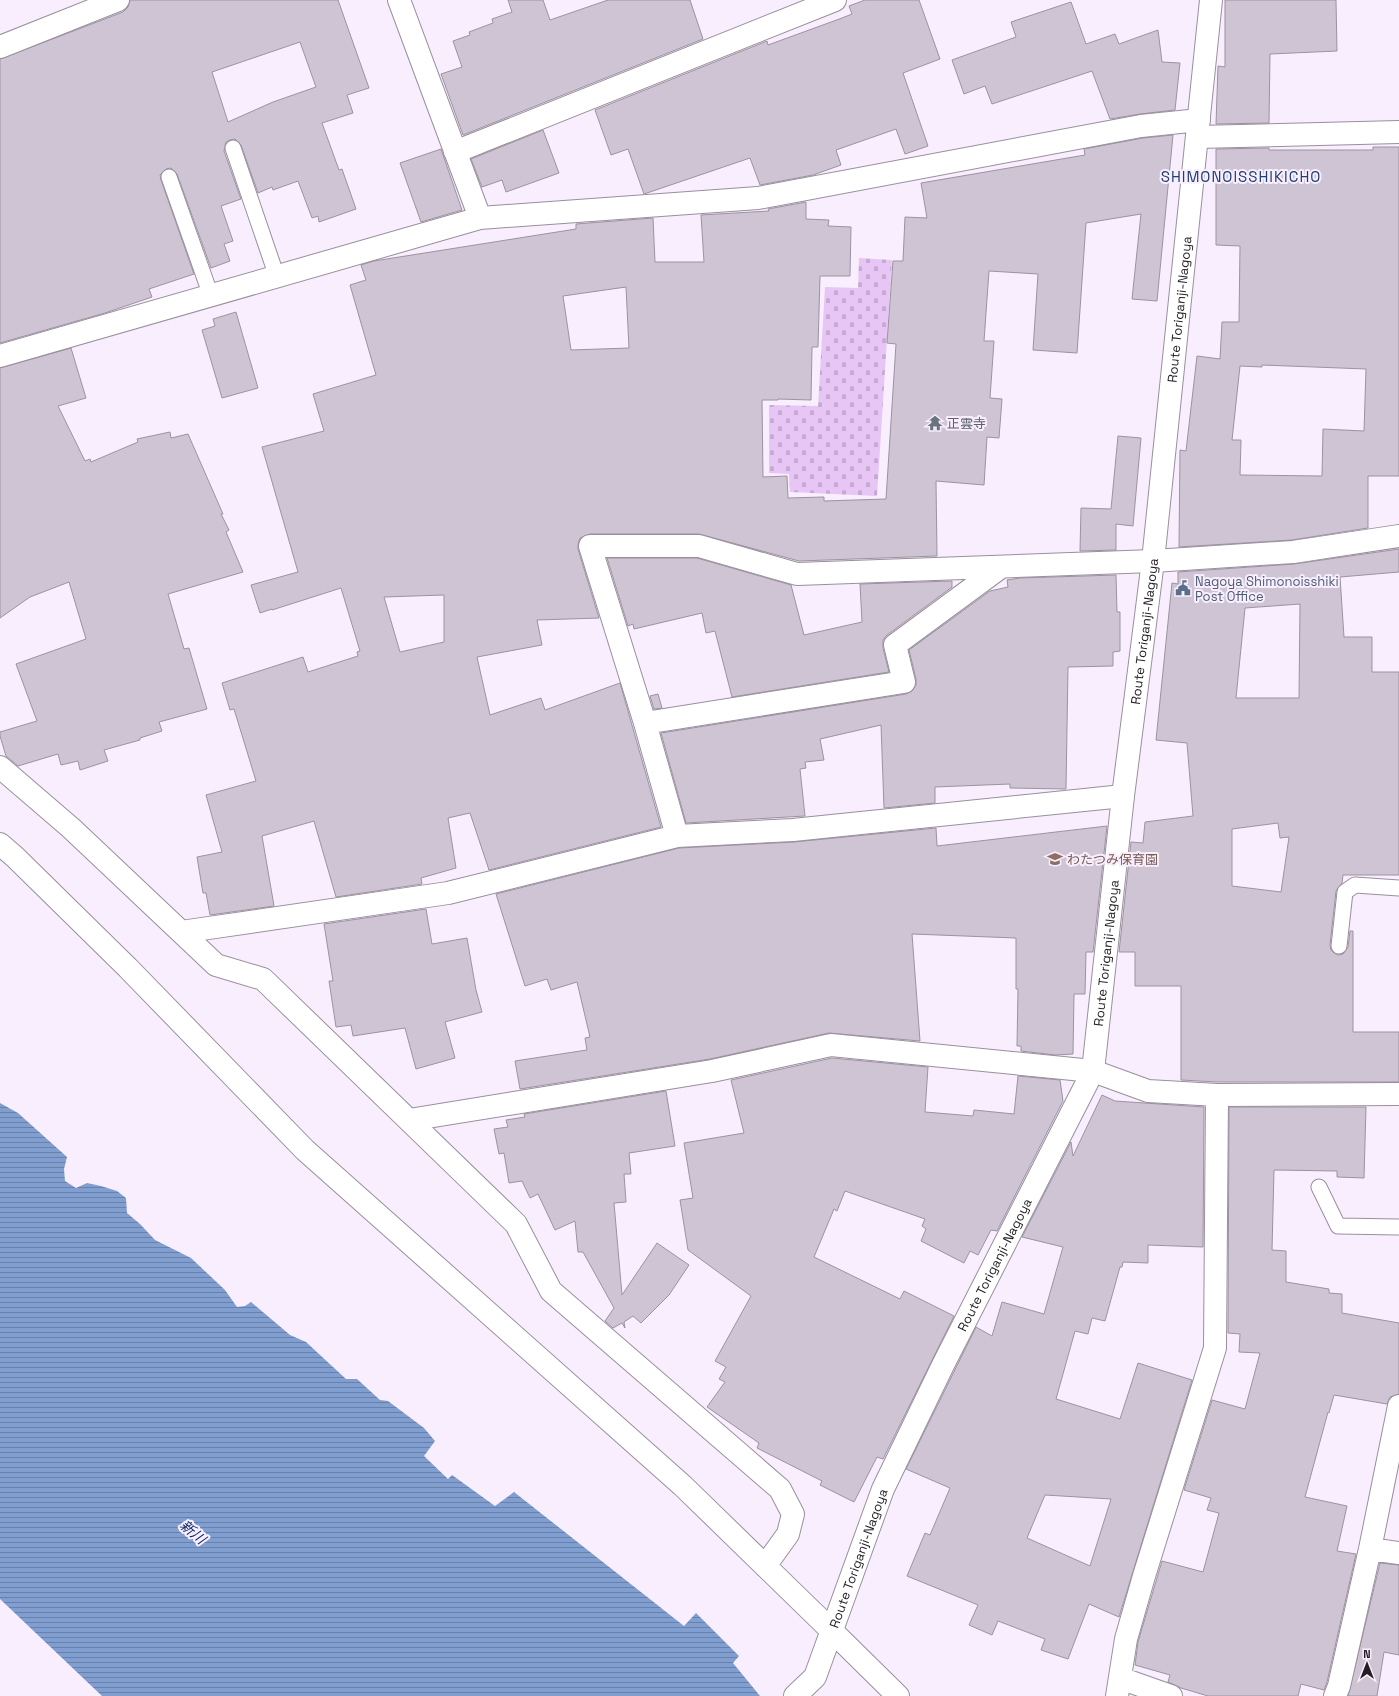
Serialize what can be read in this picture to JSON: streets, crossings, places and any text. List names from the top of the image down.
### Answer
{
  "streets": {
    "street": ["Route Toriganji-Nagoya"]
  },
  "districts": ["SHIMONOISSHIKICHO"],
  "water": ["新川"],
  "places": {
    "temple": ["正雲寺"],
    "public building": ["Nagoya Shimonoisshiki Post Office"],
    "school or university": ["わたつみ保育園"]
  },
  "north": "top"
}
